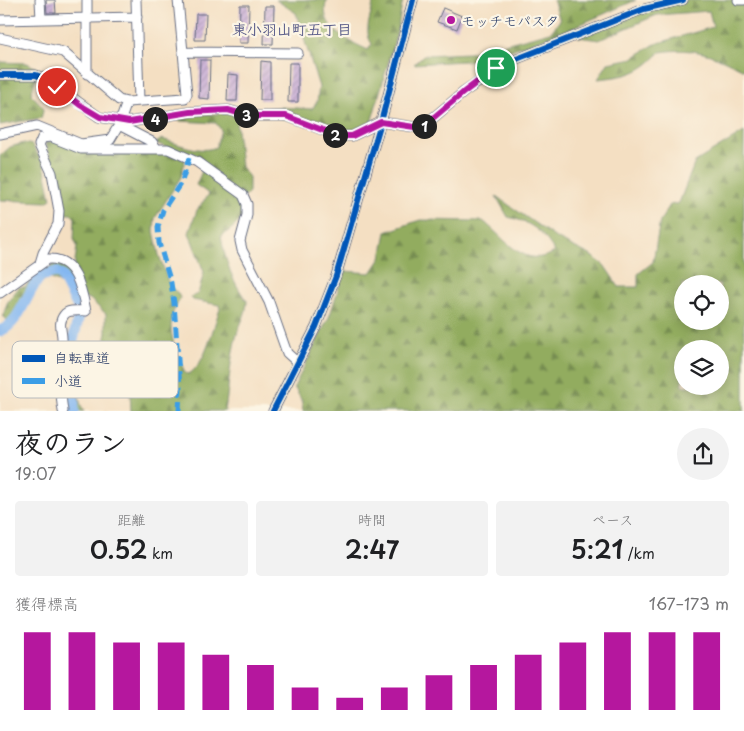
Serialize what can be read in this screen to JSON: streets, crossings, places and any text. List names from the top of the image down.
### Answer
{
  "districts": ["東小羽山町五丁目"],
  "places": ["モッチモパスタ"],
  "legend": ["自転車道", "小道"],
  "page": {
    "pins": [
      "3",
      "4",
      "1",
      "2"
    ],
    "heading": ["夜のラン", "19:07"],
    "stats": [
      ["距離", "0.52 km"],
      ["時間", "2:47"],
      ["ペース", "5:21 /km"]
    ],
    "chart": ["獲得標高", "167–173 m"]
  }
}
